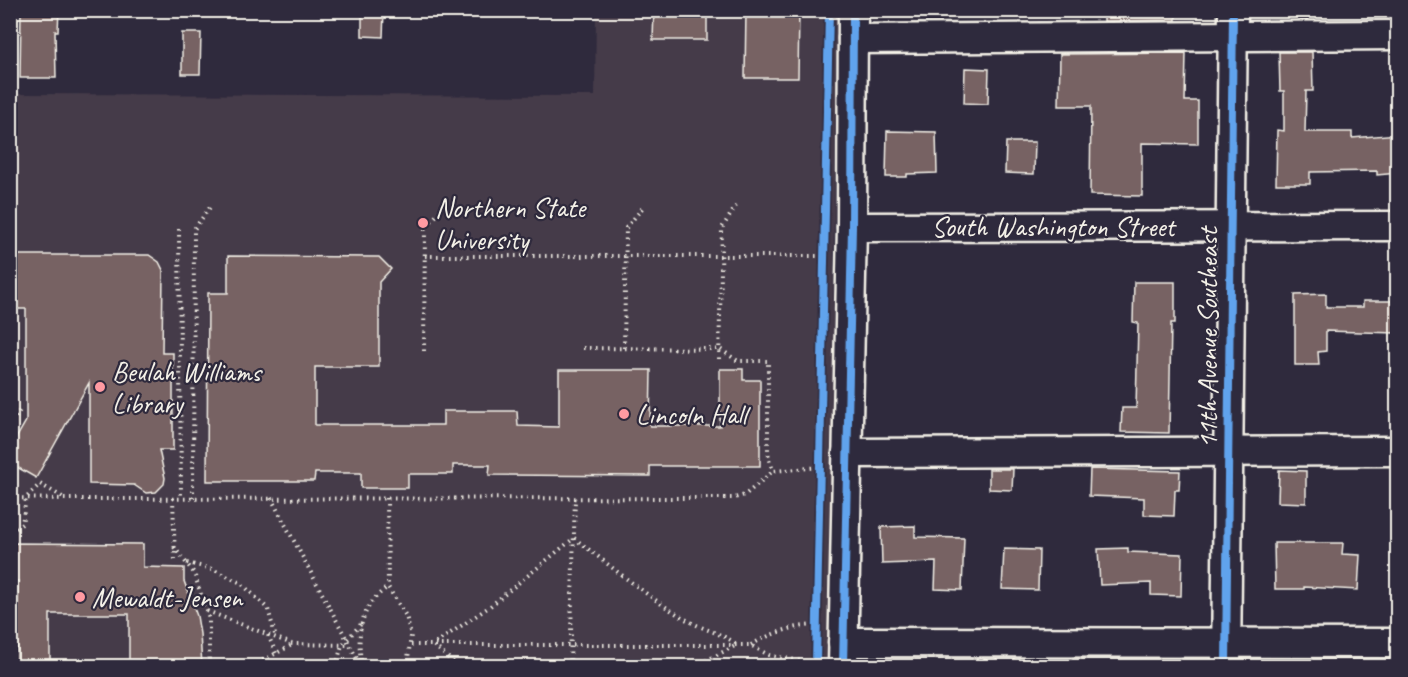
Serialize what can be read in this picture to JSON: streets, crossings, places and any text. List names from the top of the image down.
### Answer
{
  "streets": {
    "street": ["South Washington Street", "11th Avenue Southeast"]
  },
  "crossings": [
    ["South Washington Street", "11th Avenue Southeast"]
  ],
  "places": [
    "Northern State University",
    "Beulah Williams Library",
    "Lincoln Hall",
    "Mewaldt-Jensen"
  ]
}
